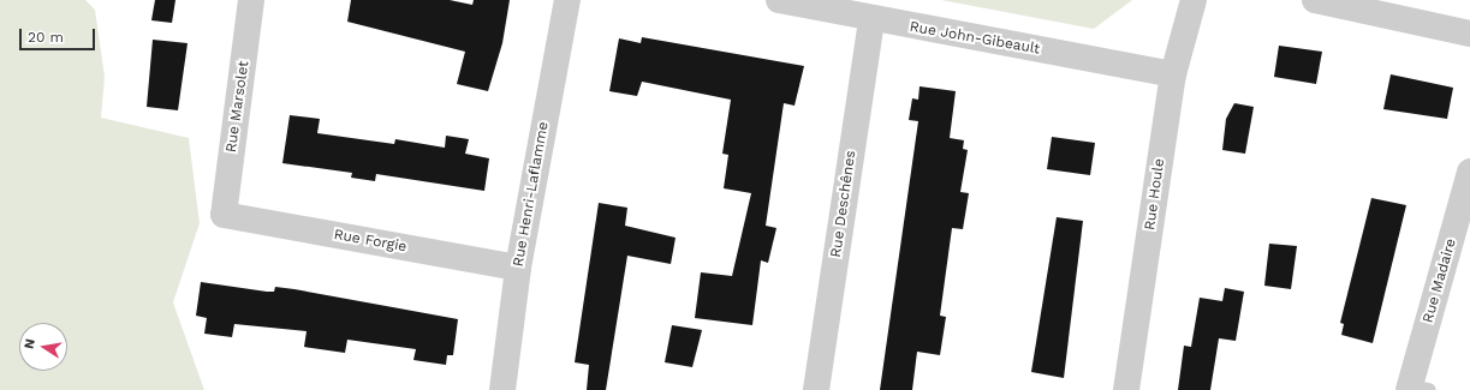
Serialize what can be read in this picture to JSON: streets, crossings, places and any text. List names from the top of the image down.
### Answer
{
  "streets": {
    "street": [
      "Rue John-Gibeault",
      "Rue Marsolet",
      "Rue Henri-Laflamme",
      "Rue Houle",
      "Rue Deschênes",
      "Rue Forgie",
      "Rue Madaire"
    ]
  },
  "crossings": [
    ["Rue John-Gibeault", "Rue Houle"],
    ["Rue John-Gibeault", "Rue Deschênes"],
    ["Rue Marsolet", "Rue Forgie"],
    ["Rue Henri-Laflamme", "Rue Forgie"]
  ],
  "scale_bar": "20 m",
  "north": "left"
}
